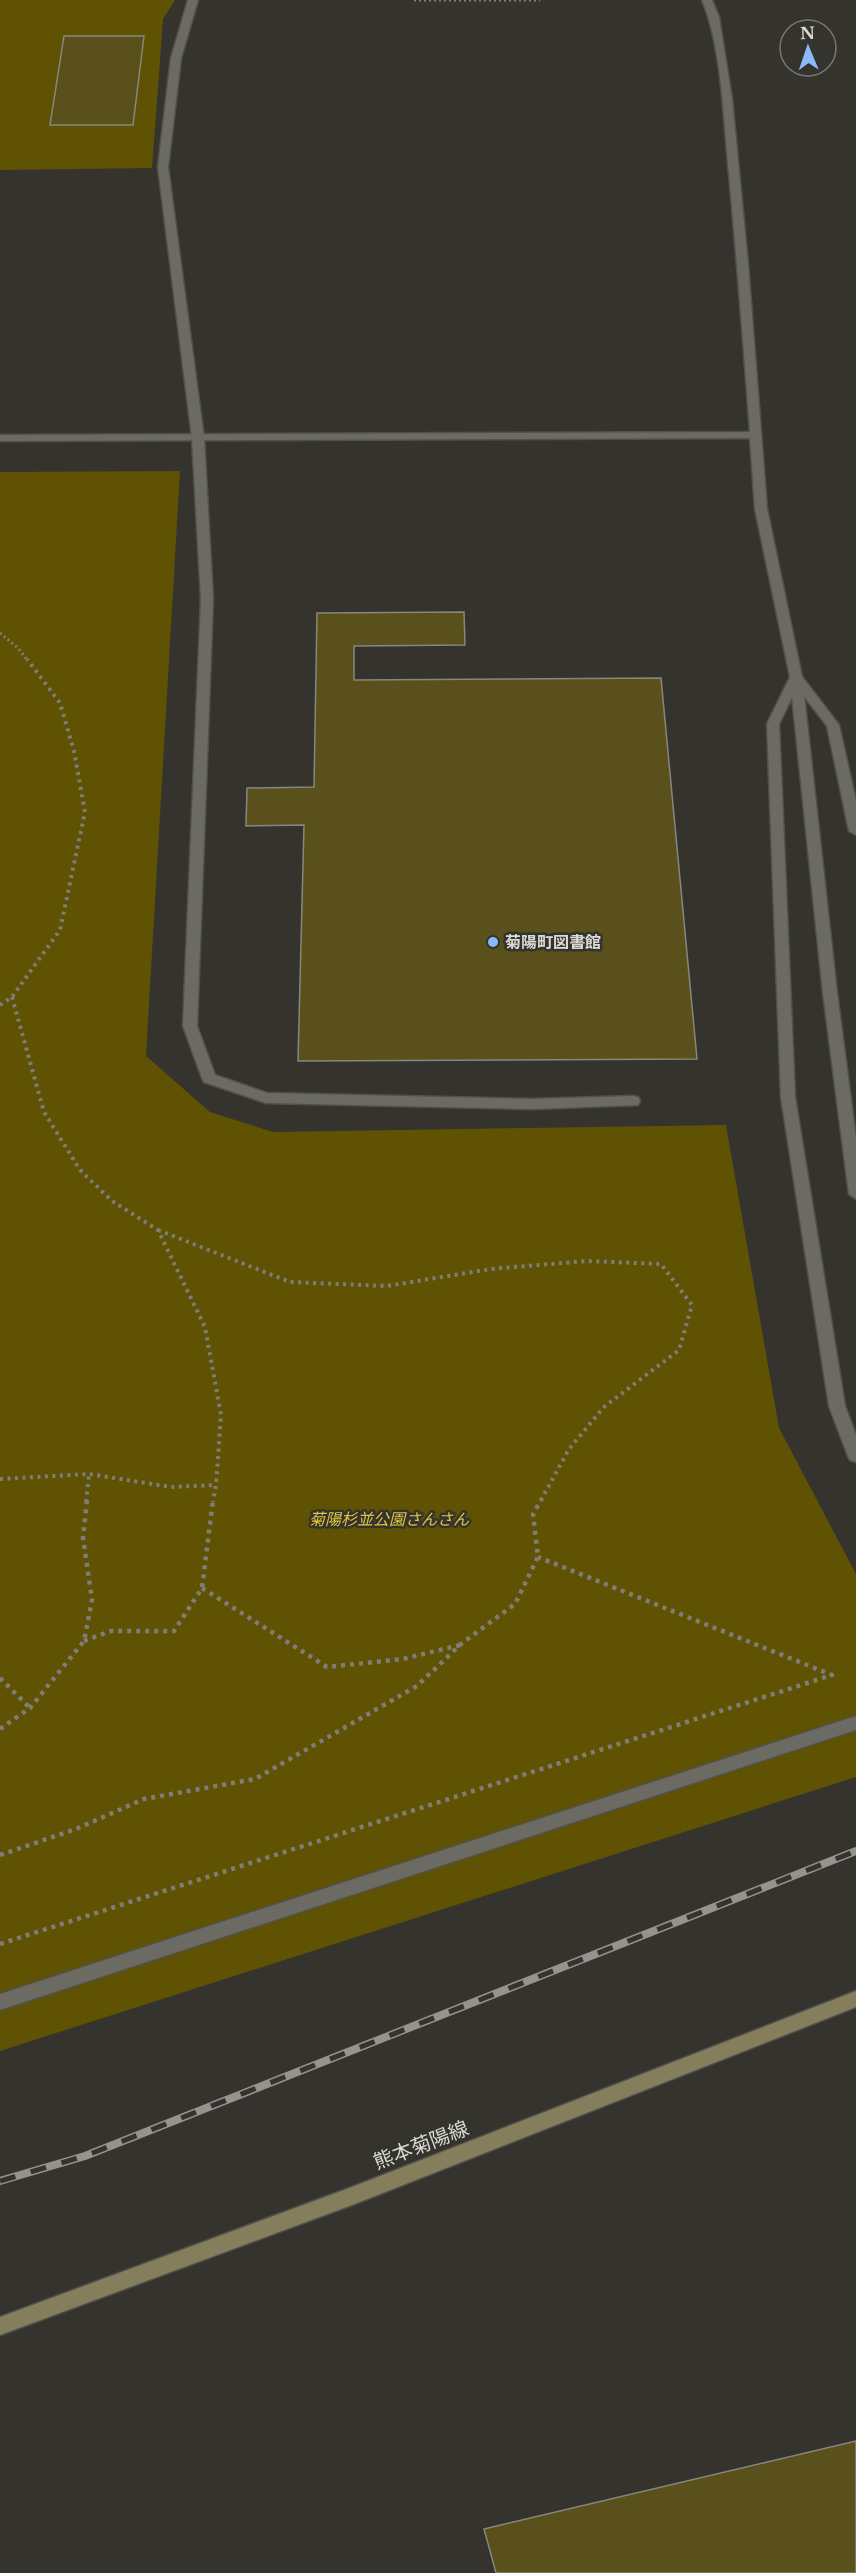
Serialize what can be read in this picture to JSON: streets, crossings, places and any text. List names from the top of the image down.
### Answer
{
  "streets": {
    "main road": ["熊本菊陽線"]
  },
  "parks": ["菊陽杉並公園さんさん"],
  "places": ["菊陽町図書館"],
  "north": "top"
}
